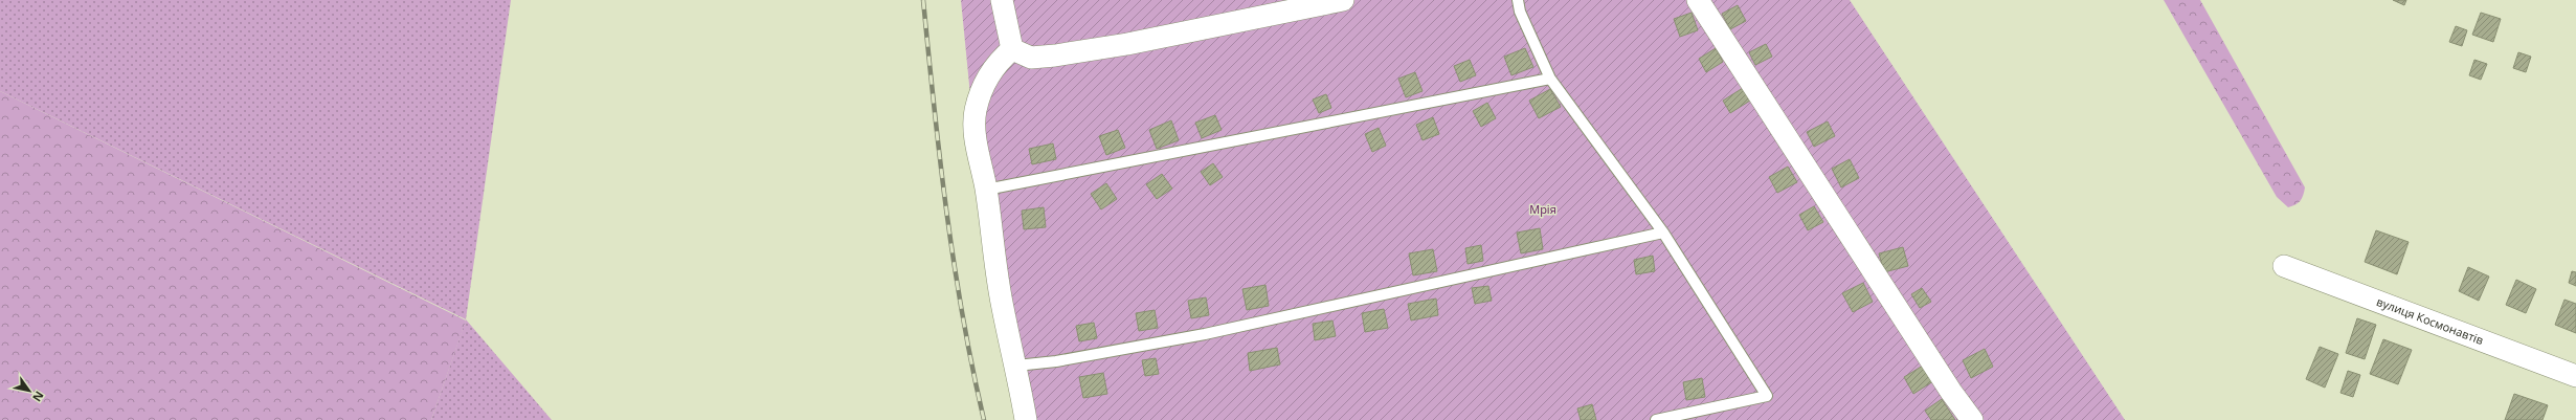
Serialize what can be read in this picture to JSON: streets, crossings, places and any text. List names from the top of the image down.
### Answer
{
  "streets": {
    "street": ["вулиця Космонавтів"]
  },
  "parks": ["Мрія"],
  "north": "bottom right"
}
